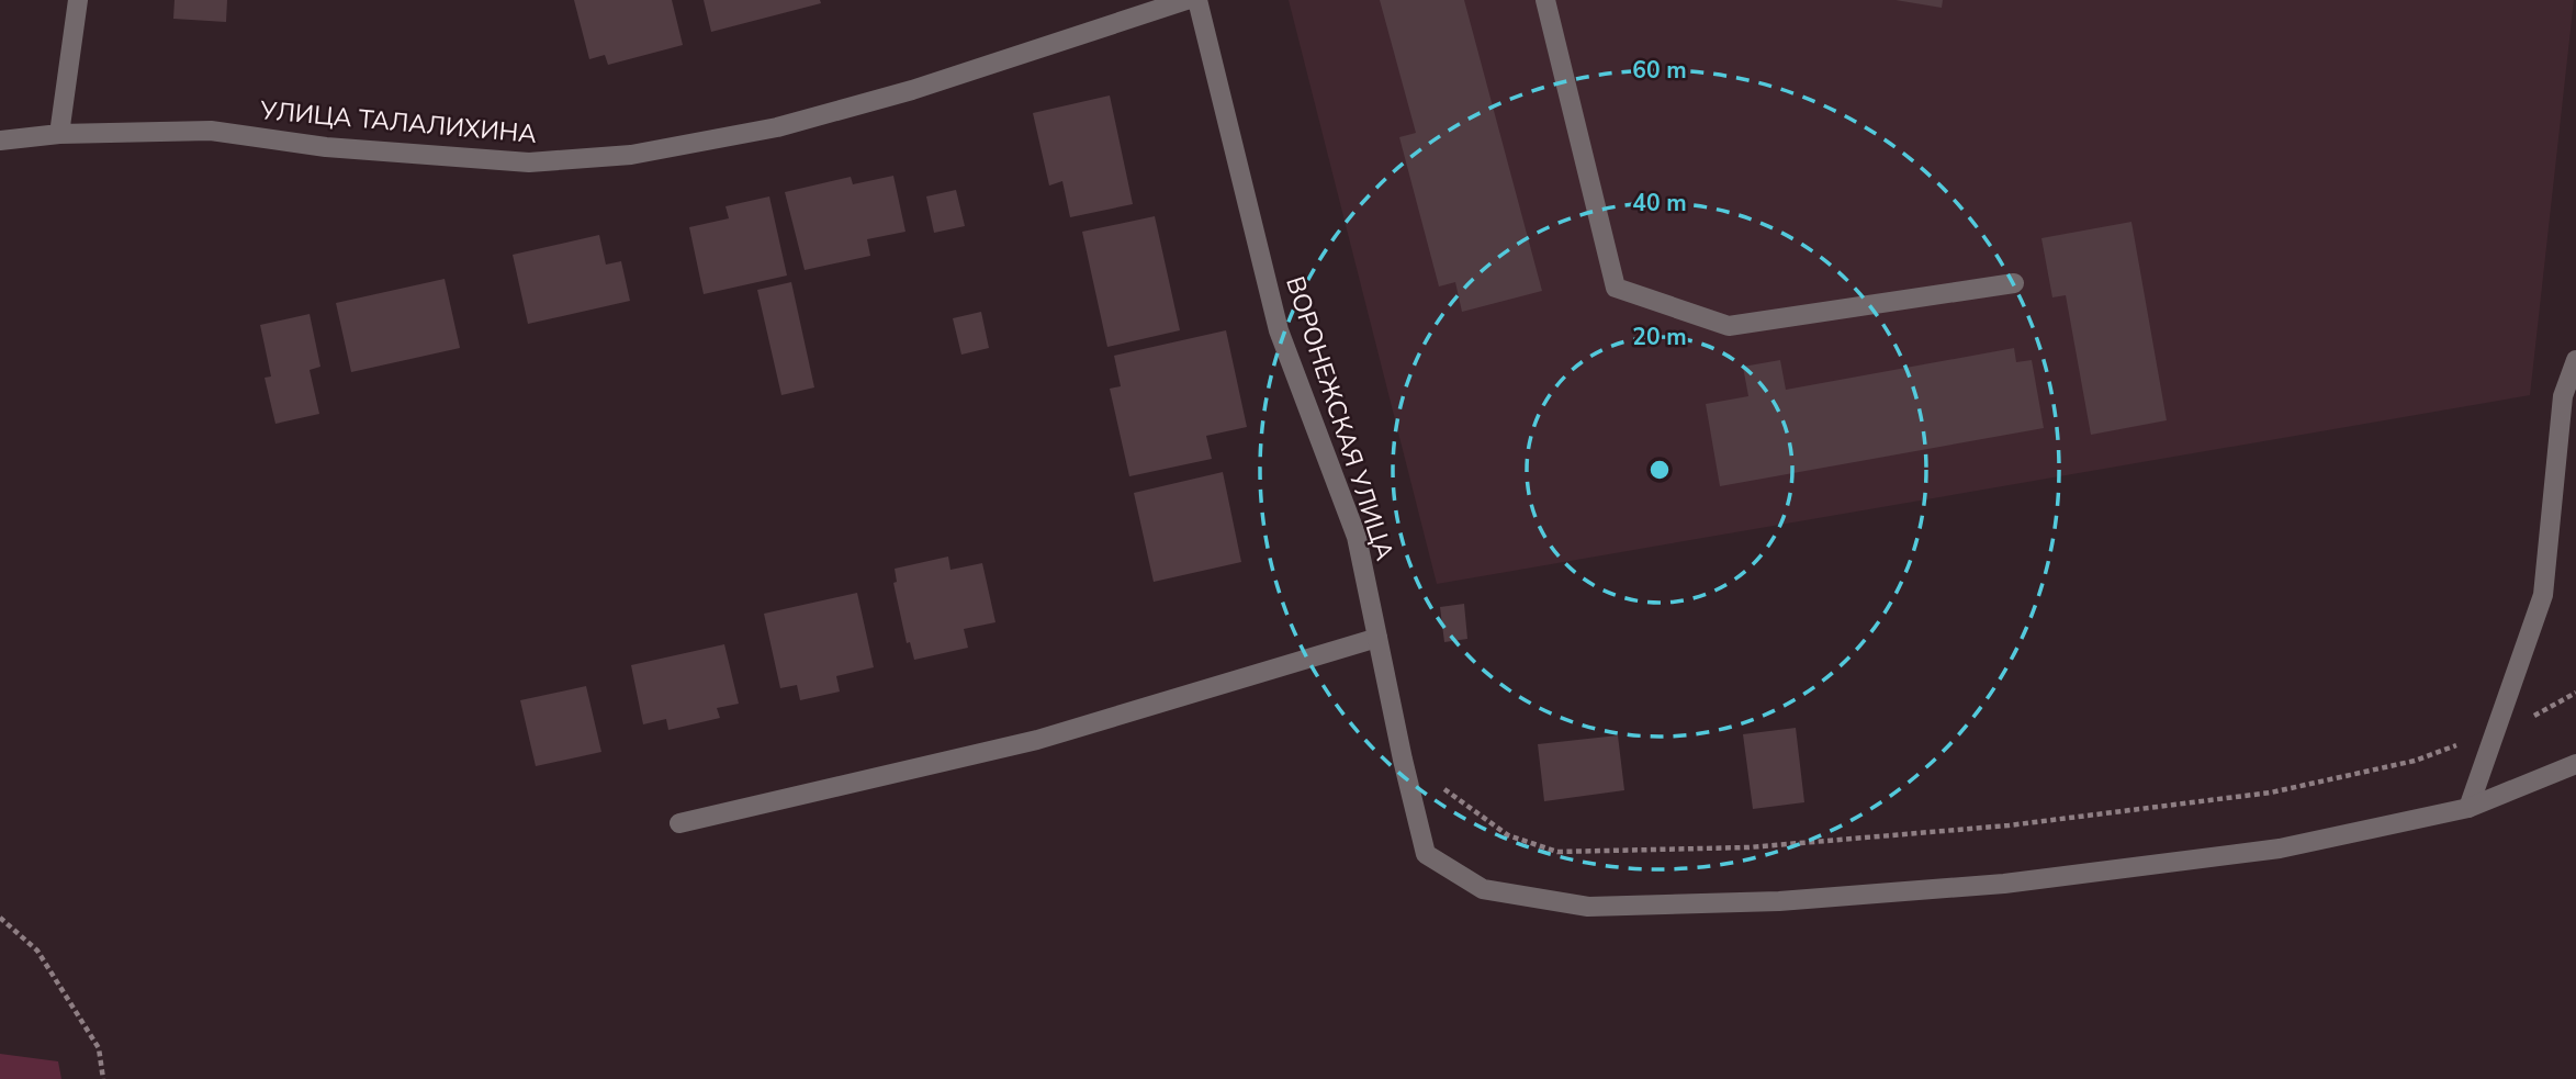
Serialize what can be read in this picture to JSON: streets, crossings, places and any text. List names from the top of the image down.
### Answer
{
  "streets": {
    "street": ["УЛИЦА ТАЛАЛИХИНА", "ВОРОНЕЖСКАЯ УЛИЦА"]
  },
  "rings": ["60 m", "40 m", "20 m"]
}
